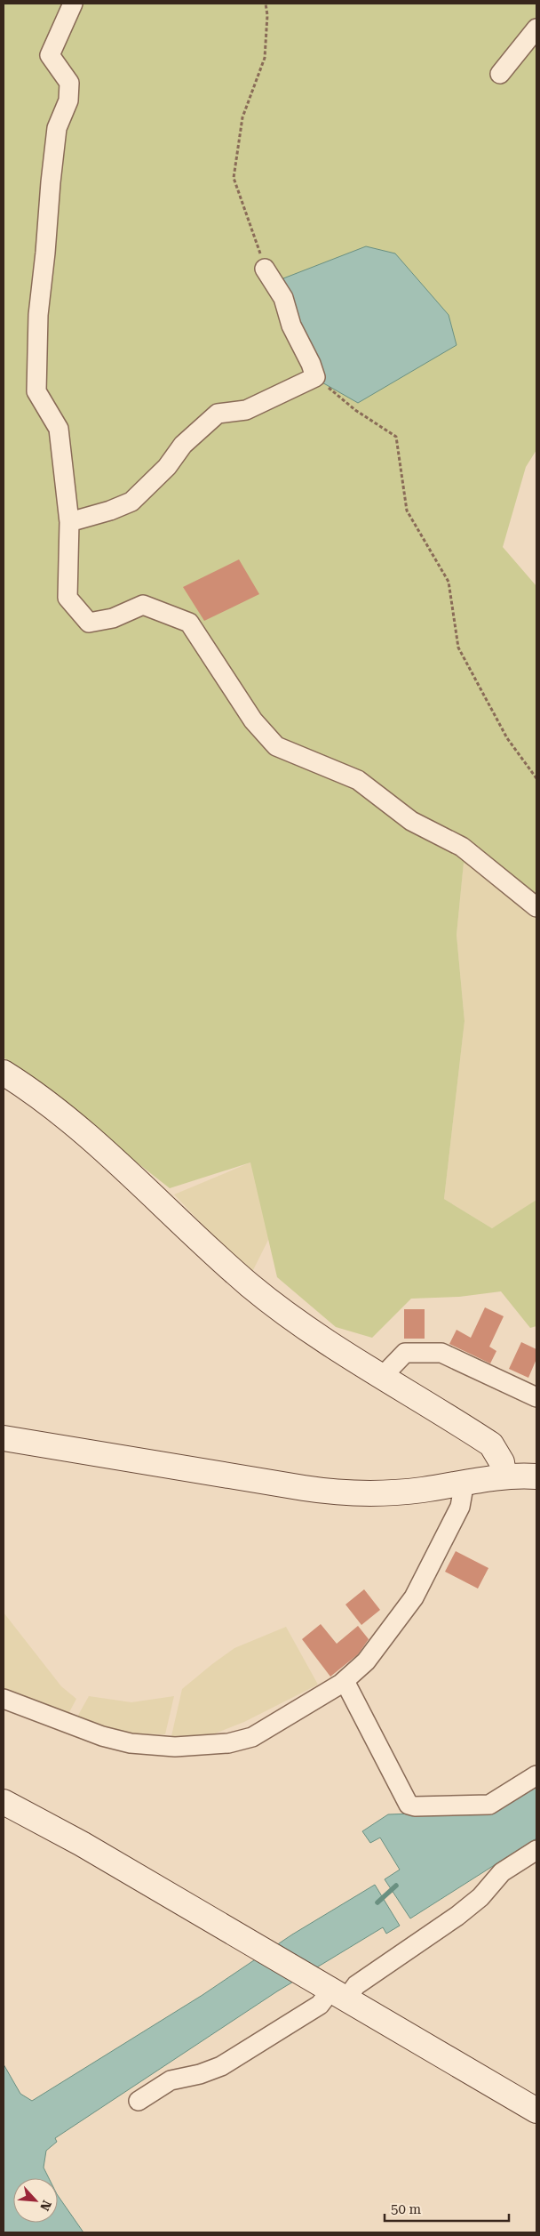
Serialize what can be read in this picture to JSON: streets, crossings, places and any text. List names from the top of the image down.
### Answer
{
  "scale_bar": "50 m",
  "north": "bottom right"
}
